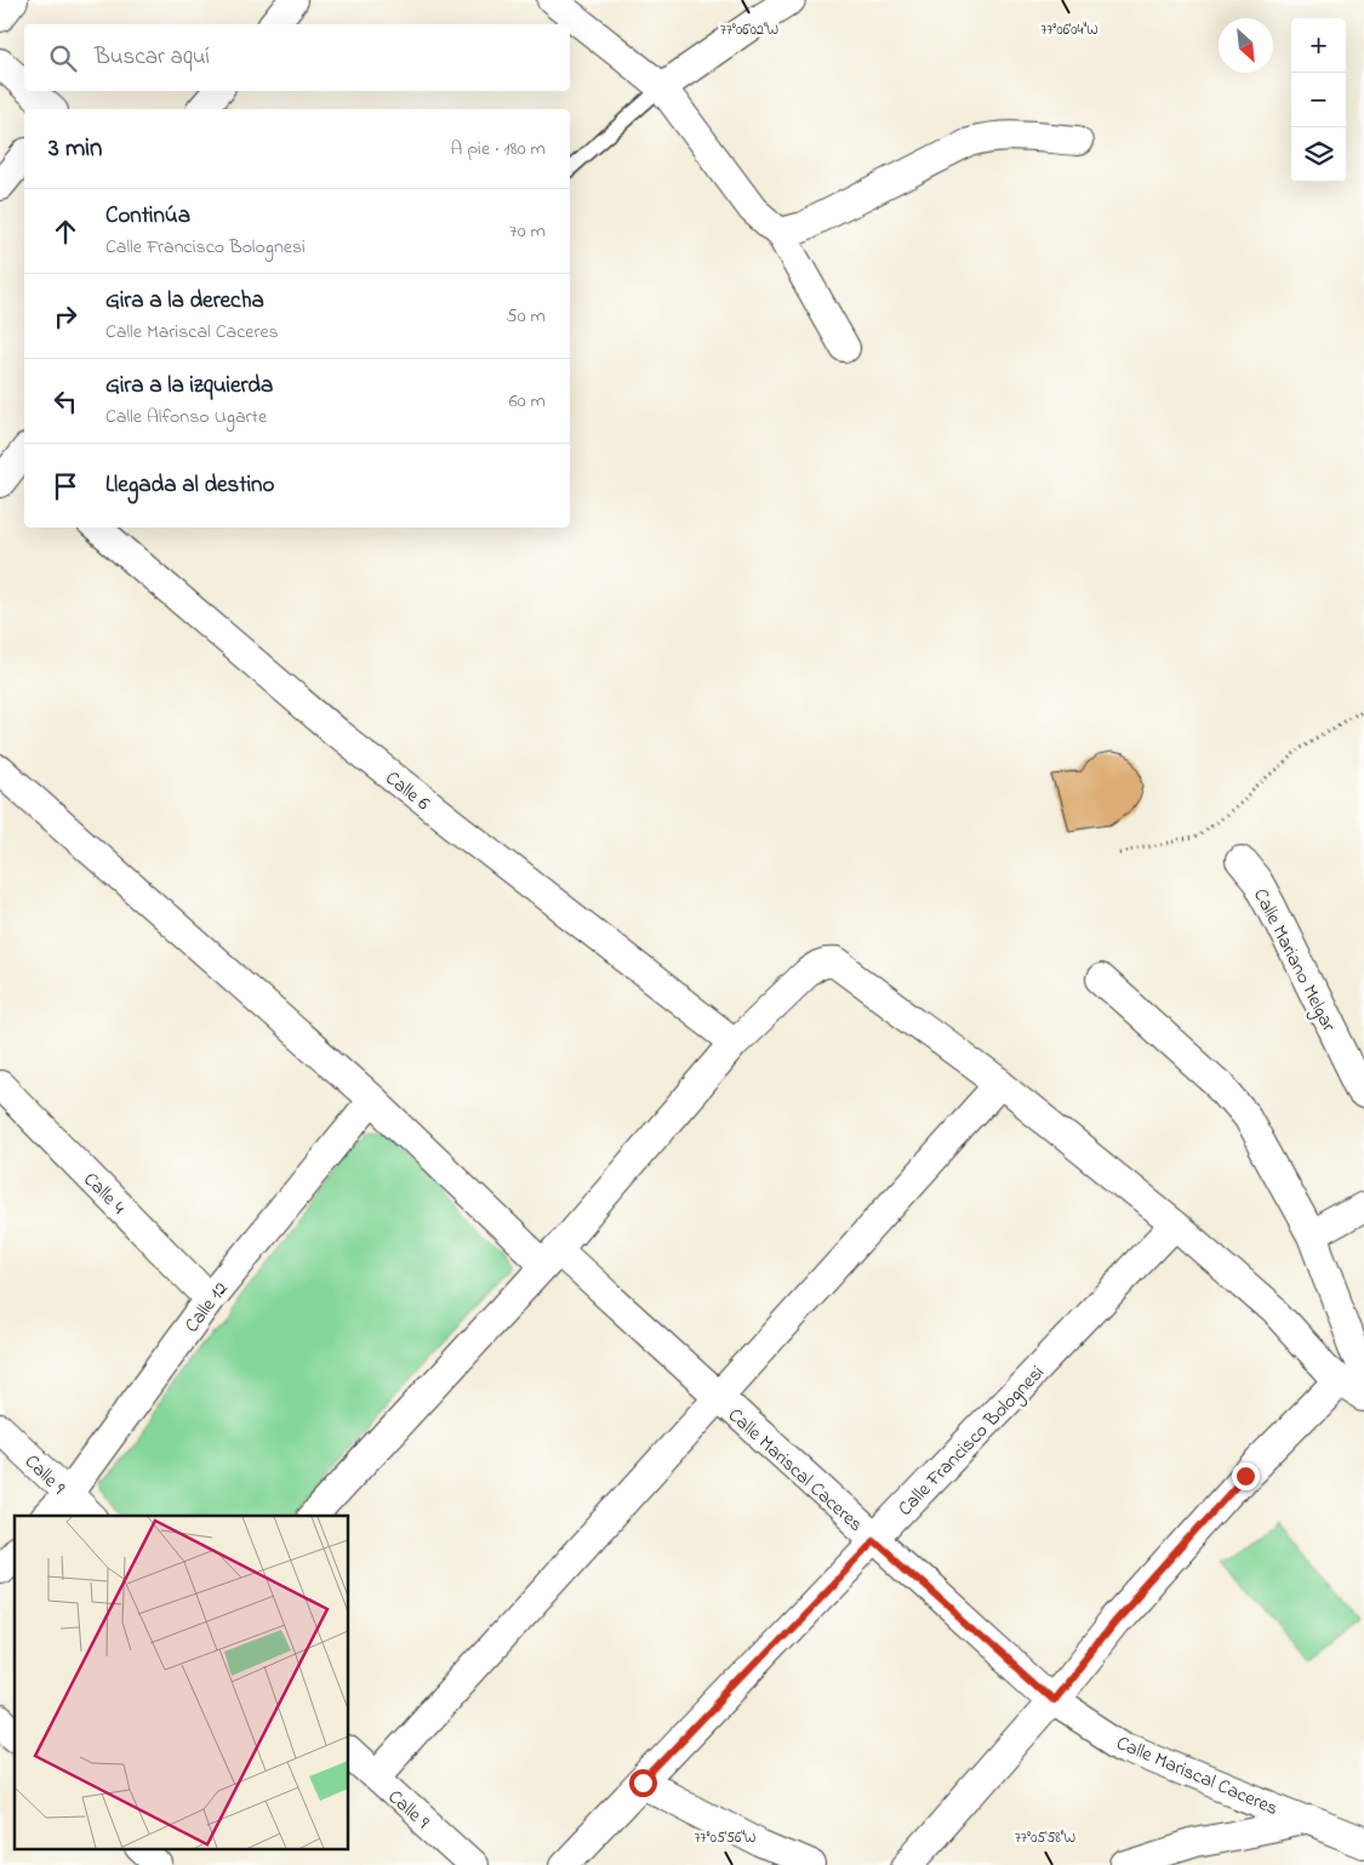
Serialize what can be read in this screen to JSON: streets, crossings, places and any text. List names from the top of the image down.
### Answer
{
  "streets": {
    "street": [
      "Calle 6",
      "Calle Mariano Melgar",
      "Calle 4",
      "Calle 12",
      "Calle Francisco Bolognesi",
      "Calle Mariscal Caceres",
      "Calle 9"
    ]
  },
  "crossings": [
    ["Calle 4", "Calle 12"],
    ["Calle 12", "Calle Mariscal Caceres"],
    ["Calle 12", "Calle 9"],
    ["Calle Francisco Bolognesi", "Calle Mariscal Caceres"]
  ],
  "north": "bottom right",
  "page": {
    "map_buttons": ["+", "−"],
    "search": "Buscar aquí",
    "heading": ["3 min", "A pie · 180 m"],
    "list": [
      ["Continúa", "Calle Francisco Bolognesi", "70 m"],
      ["Gira a la derecha", "Calle Mariscal Caceres", "50 m"],
      ["Gira a la izquierda", "Calle Alfonso Ugarte", "60 m"],
      "Llegada al destino"
    ]
  },
  "coordinates": [
    "77°06'02\"W",
    "77°06'04\"W",
    "77°05'56\"W",
    "77°05'58\"W"
  ]
}
